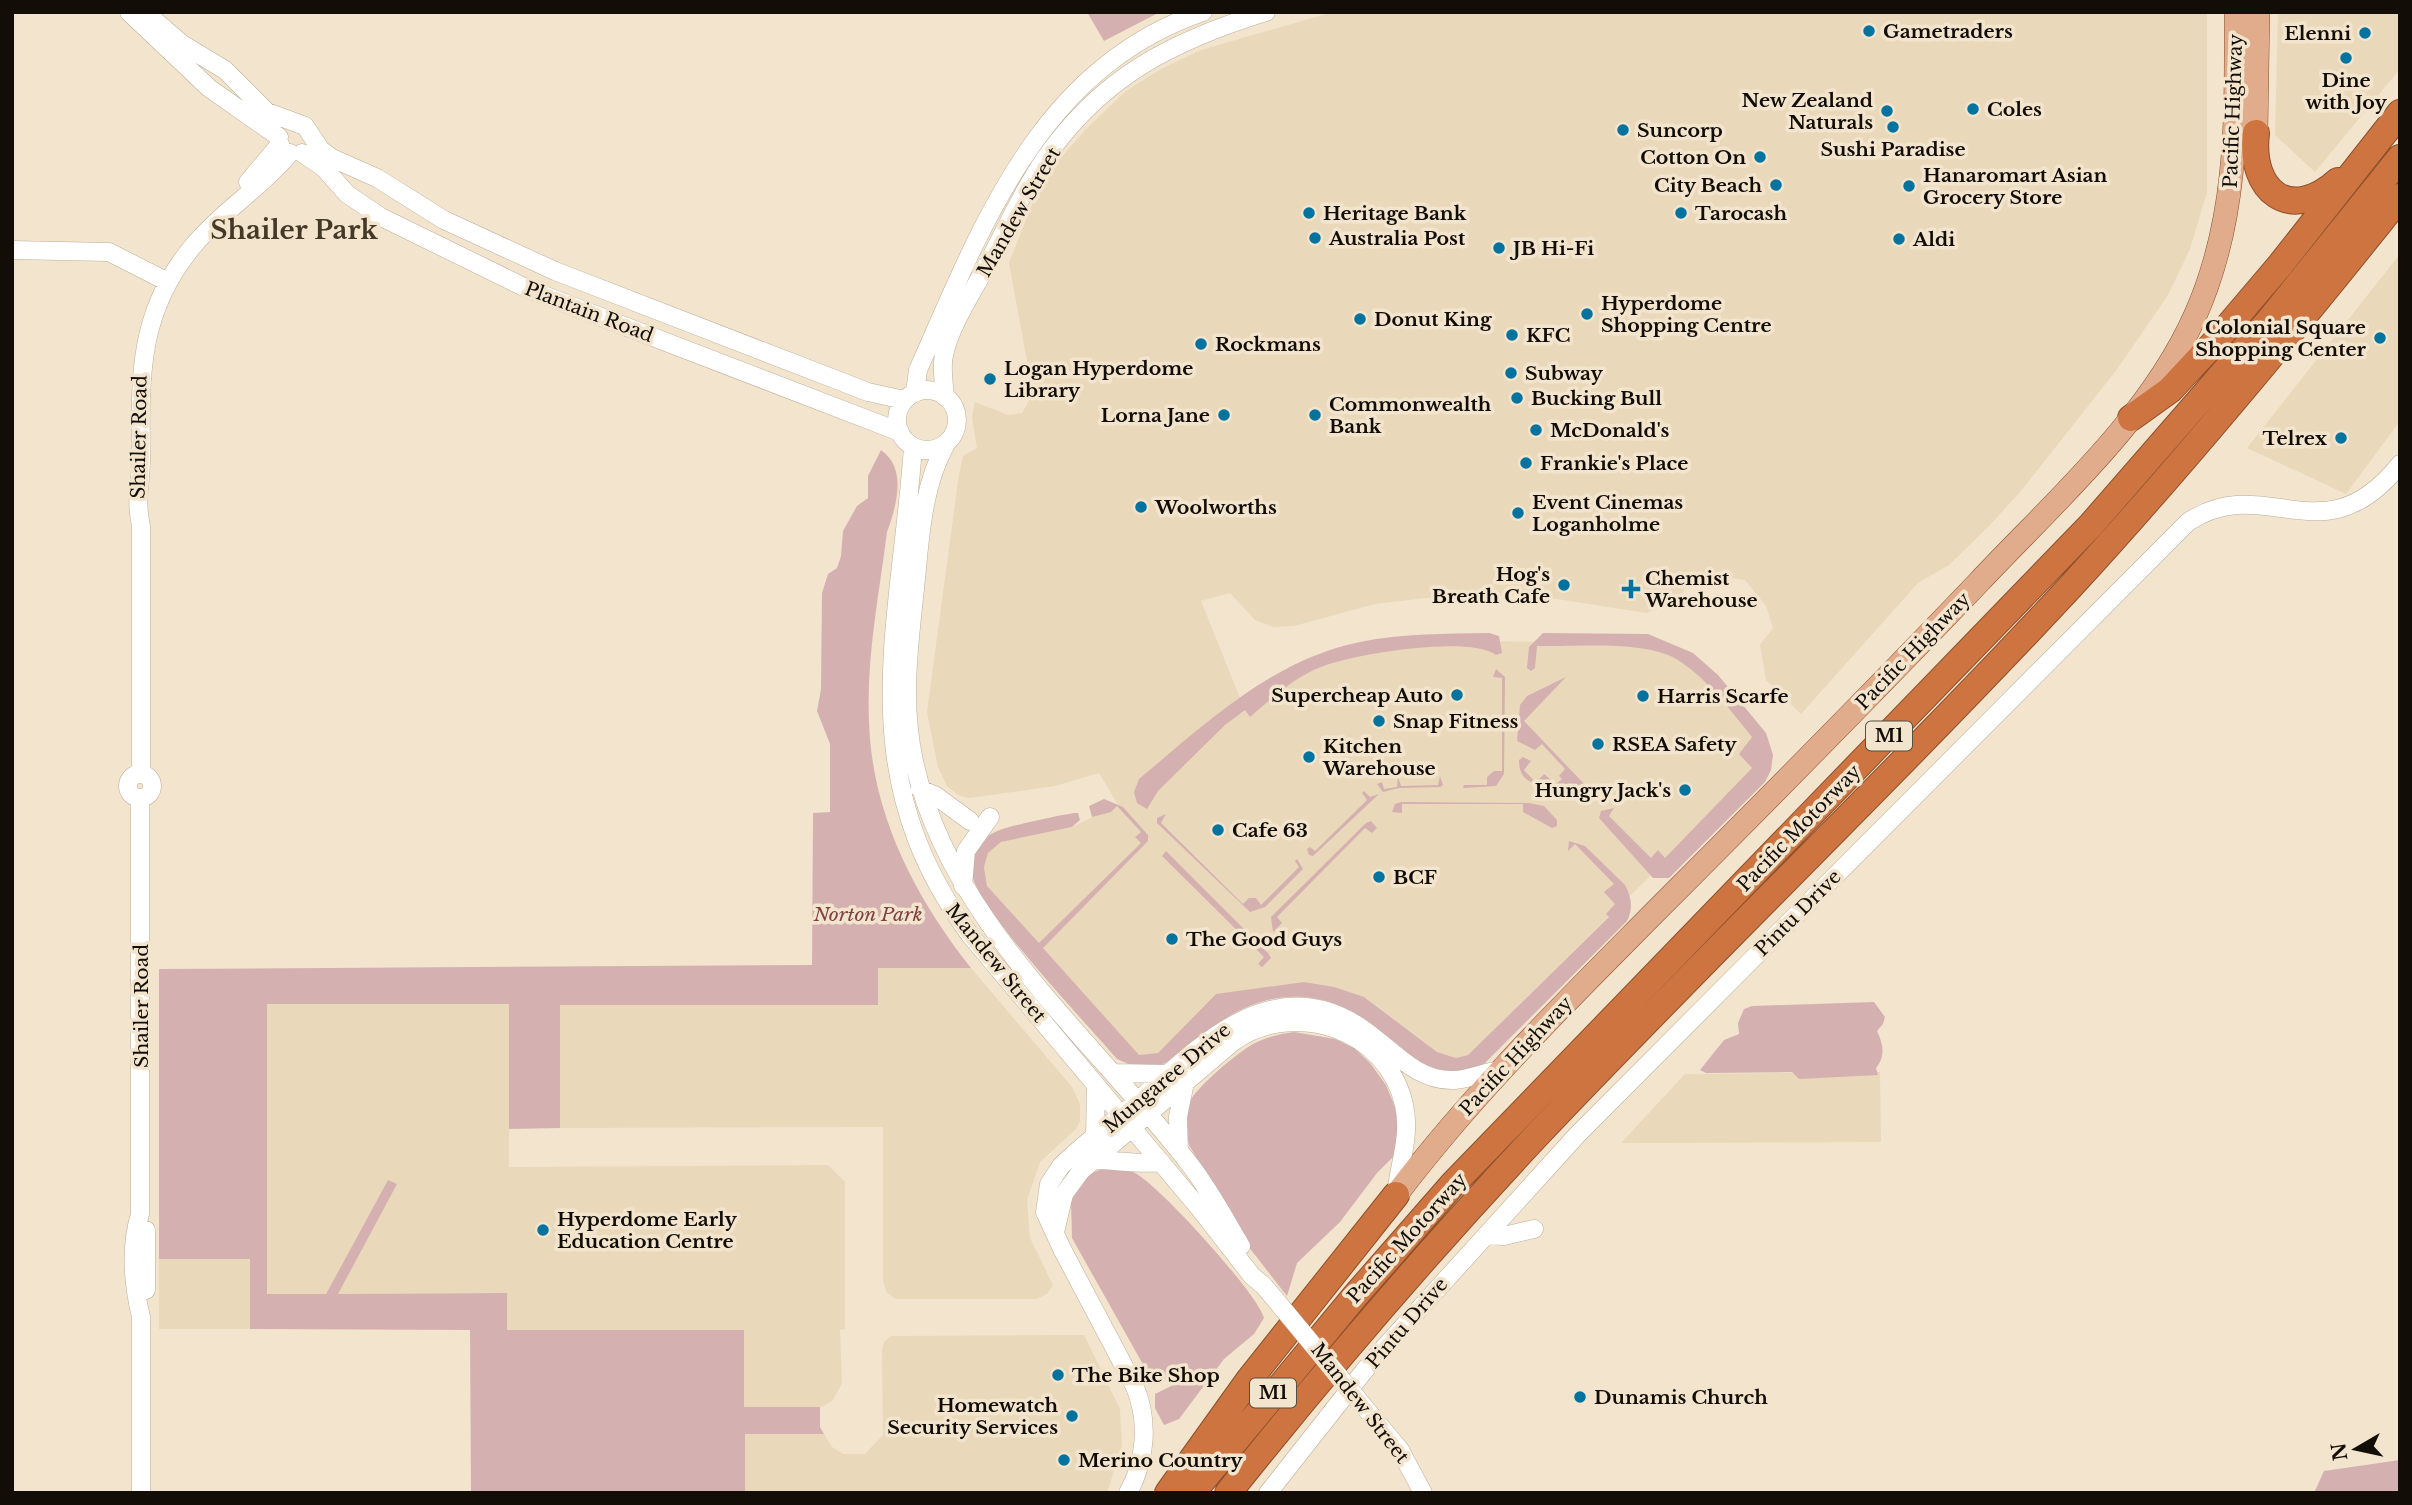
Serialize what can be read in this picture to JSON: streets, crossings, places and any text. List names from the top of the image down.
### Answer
{
  "streets": {
    "highway": ["M1", "Pacific Motorway"],
    "main road": ["Pacific Highway"],
    "street": [
      "Mandew Street",
      "Plantain Road",
      "Shailer Road",
      "Pintu Drive",
      "Mungaree Drive"
    ]
  },
  "crossings": [
    ["Pacific Highway", "Mungaree Drive"],
    ["Mandew Street", "Plantain Road"],
    ["Mandew Street", "Mungaree Drive"],
    ["Plantain Road", "Shailer Road"]
  ],
  "districts": ["Shailer Park"],
  "parks": ["Norton Park"],
  "places": {
    "other": [
      "Gametraders",
      "Elenni",
      "Dine with Joy",
      "Coles",
      "New Zealand Naturals",
      "Sushi Paradise",
      "Suncorp",
      "Cotton On",
      "City Beach",
      "Hanaromart Asian Grocery Store",
      "Heritage Bank",
      "Tarocash",
      "Australia Post",
      "Aldi",
      "JB Hi-Fi",
      "Hyperdome Shopping Centre",
      "Donut King",
      "KFC",
      "Colonial Square Shopping Center",
      "Rockmans",
      "Subway",
      "Logan Hyperdome Library",
      "Bucking Bull",
      "Lorna Jane",
      "Commonwealth Bank",
      "McDonald's",
      "Telrex",
      "Frankie's Place",
      "Woolworths",
      "Event Cinemas Loganholme",
      "Hog's Breath Cafe",
      "Supercheap Auto",
      "Harris Scarfe",
      "Snap Fitness",
      "RSEA Safety",
      "Kitchen Warehouse",
      "Hungry Jack's",
      "Cafe 63",
      "BCF",
      "The Good Guys",
      "Hyperdome Early Education Centre",
      "The Bike Shop",
      "Dunamis Church",
      "Homewatch Security Services",
      "Merino Country"
    ],
    "health": ["Chemist Warehouse"]
  },
  "north": "left"
}
